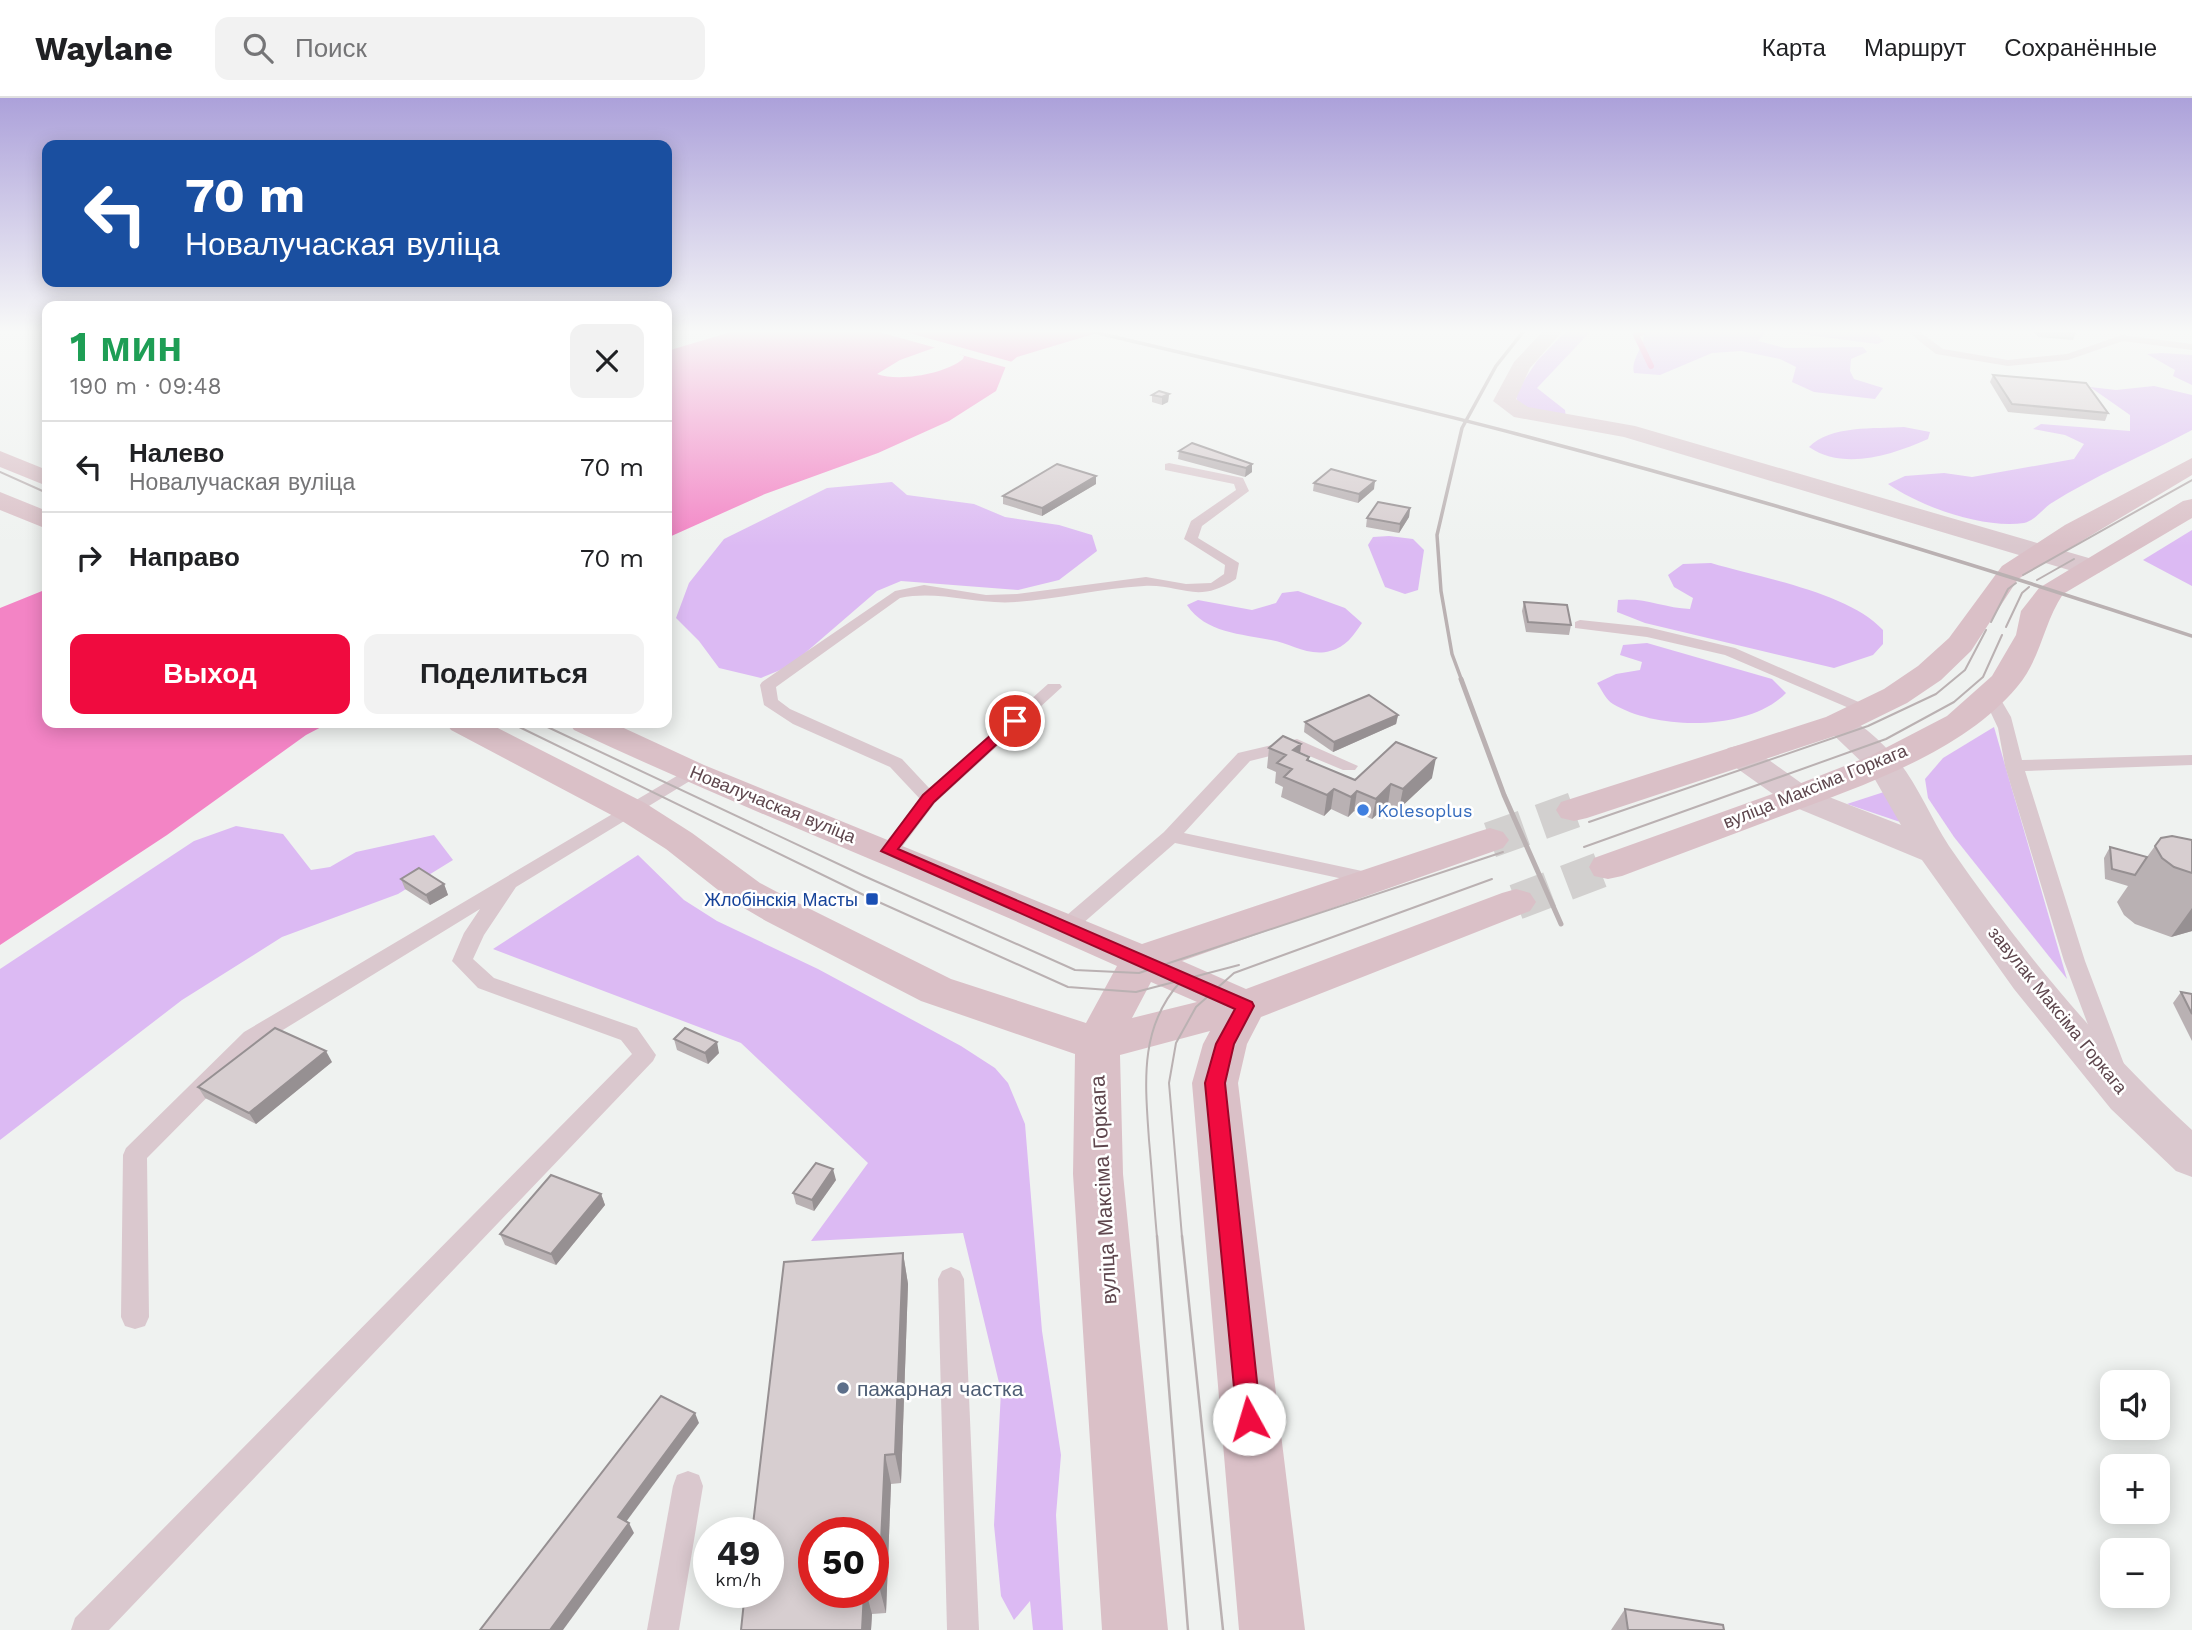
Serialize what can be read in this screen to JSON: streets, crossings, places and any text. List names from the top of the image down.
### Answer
{
  "streets": {
    "main road": ["вуліца Максіма Горкага", "Новалучаская вуліца"],
    "street": ["завулак Максіма Горкага"]
  },
  "crossings": [
    ["вуліца Максіма Горкага", "Новалучаская вуліца"],
    ["вуліца Максіма Горкага", "завулак Максіма Горкага"]
  ],
  "places": {
    "other": ["Kolesoplus", "пажарная частка"],
    "transit": ["Жлобінскія Масты"]
  },
  "page": {
    "header": "Waylane",
    "search": "Поиск",
    "nav": ["Карта", "Маршрут", "Сохранённые"],
    "turn": ["70 m", "Новалучаская вуліца"],
    "heading": ["1 мин", "190 m · 09:48"],
    "list": [
      {
        "name": "Налево",
        "note": "Новалучаская вуліца",
        "value": "70 m"
      },
      {
        "name": "Направо",
        "value": "70 m"
      }
    ],
    "buttons": ["Выход", "Поделиться"],
    "map_buttons": ["+", "−"],
    "speed": "49 km/h",
    "limit": "50"
  }
}
